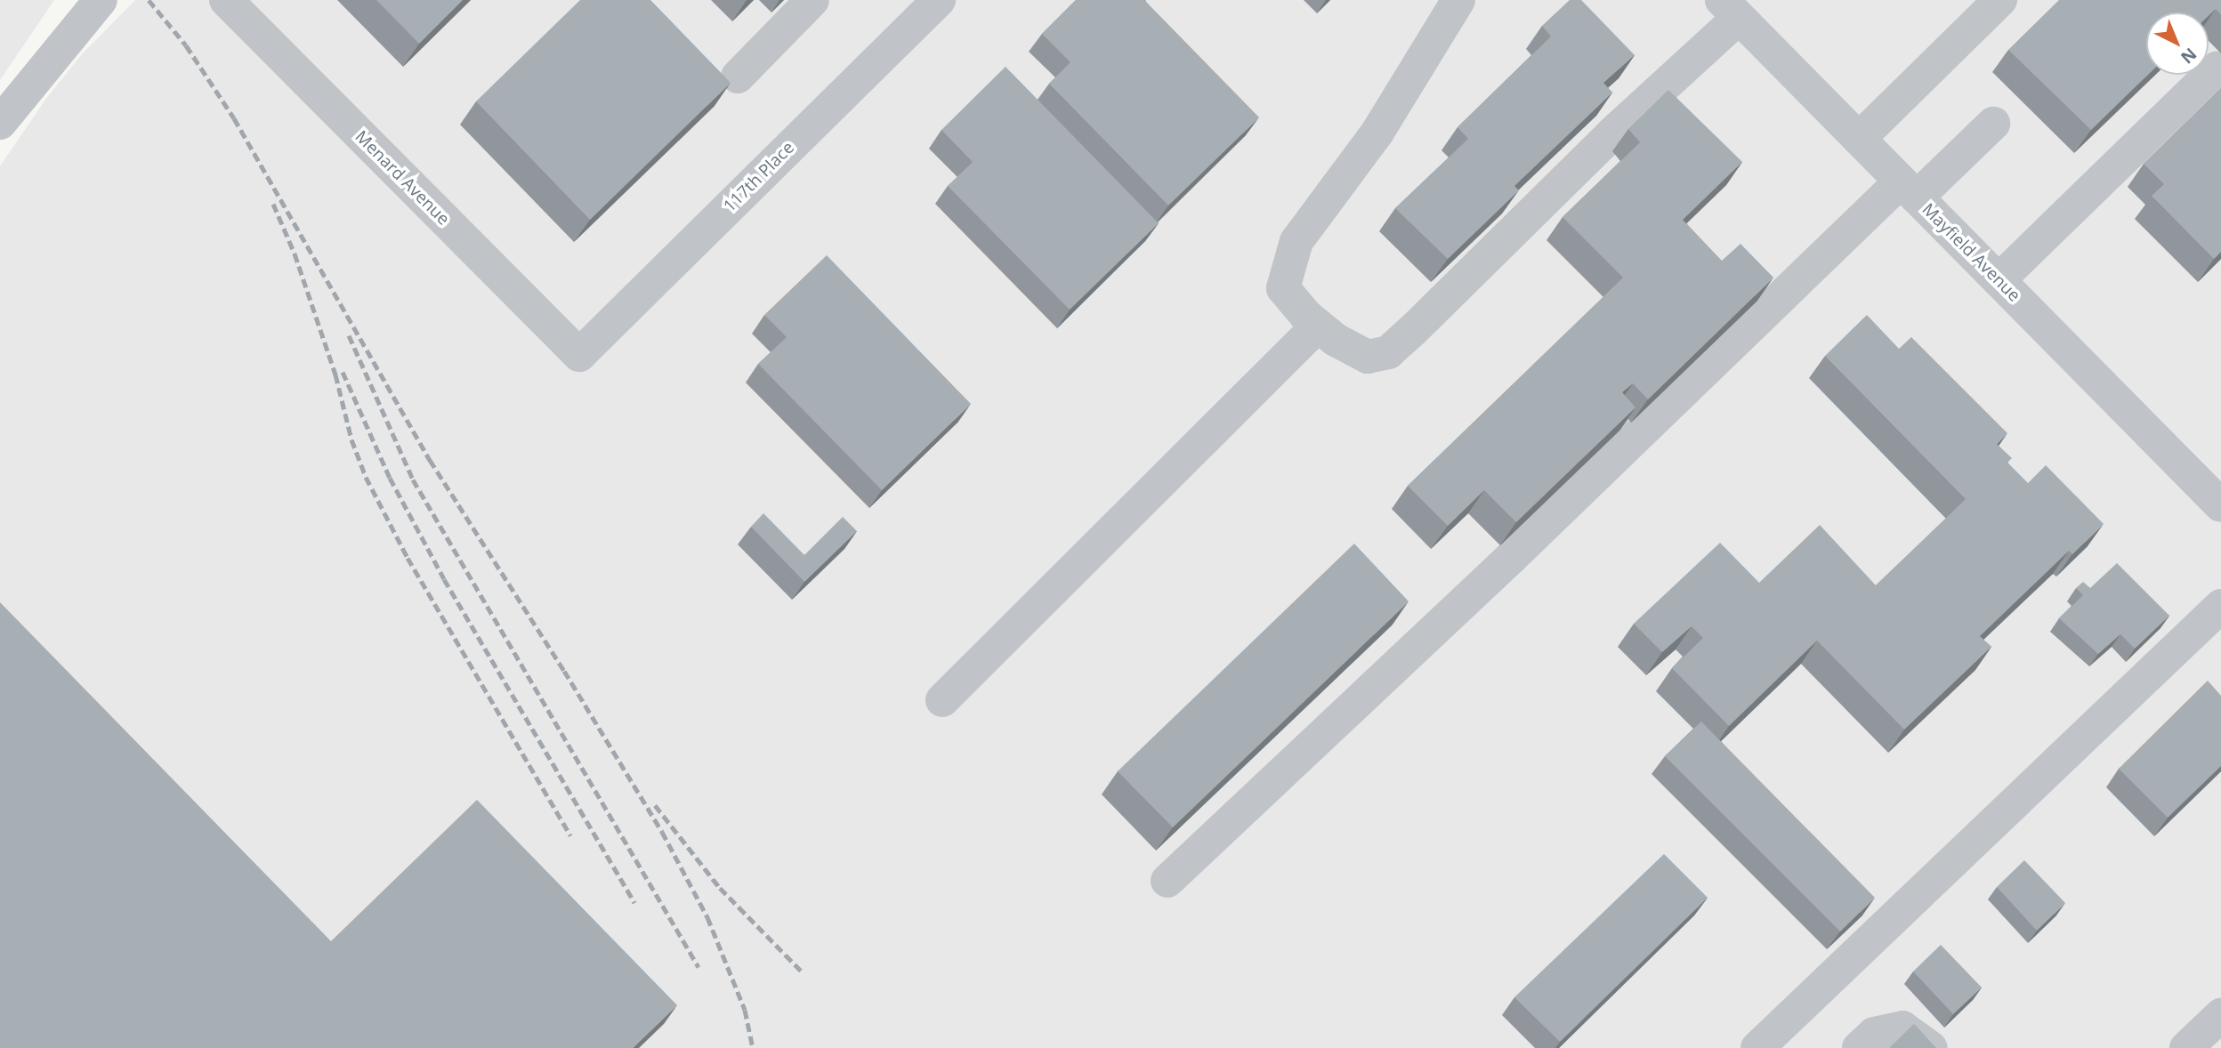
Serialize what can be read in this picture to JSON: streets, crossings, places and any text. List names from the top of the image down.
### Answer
{
  "streets": {
    "street": ["117th Place", "Menard Avenue", "Mayfield Avenue"]
  },
  "crossings": [
    ["117th Place", "Menard Avenue"]
  ],
  "north": "bottom right"
}
